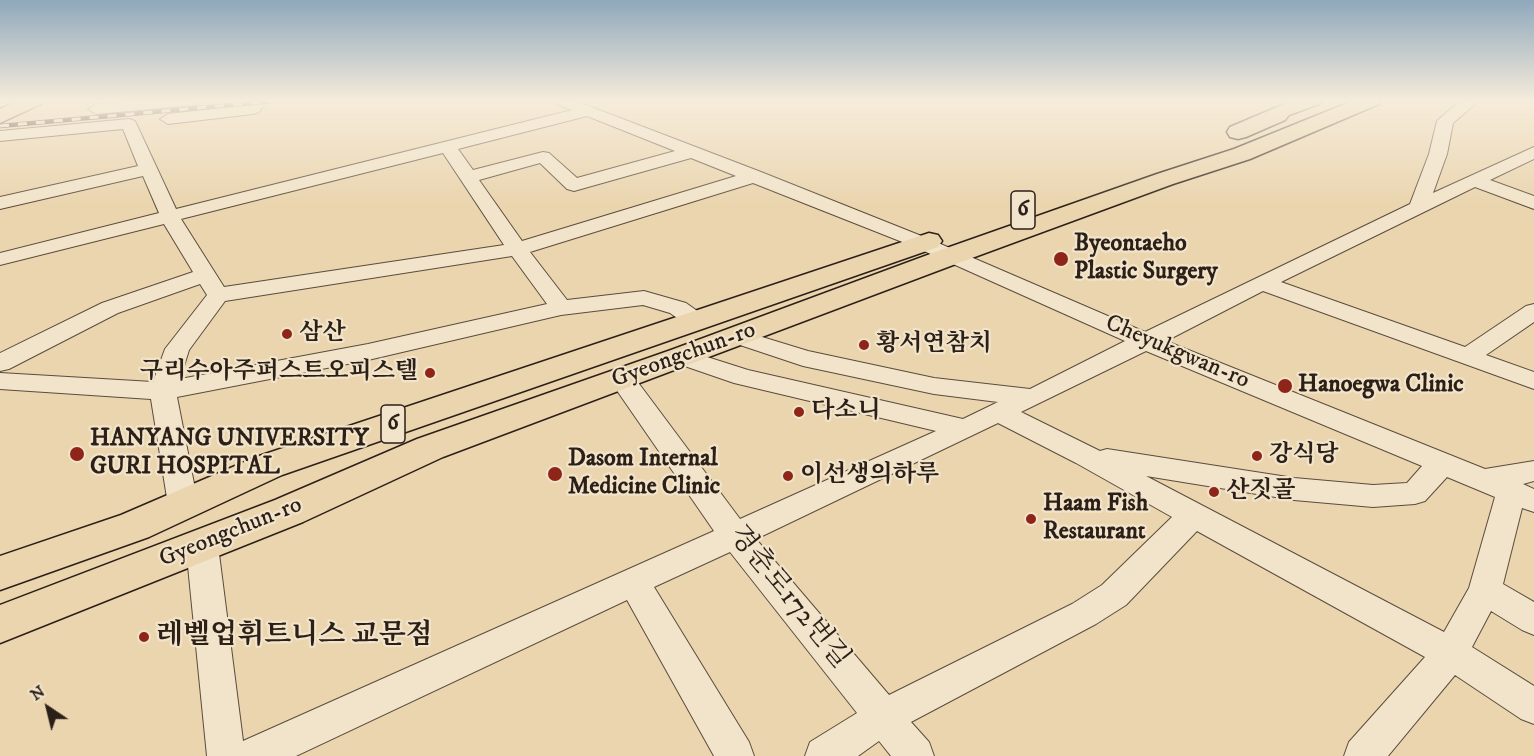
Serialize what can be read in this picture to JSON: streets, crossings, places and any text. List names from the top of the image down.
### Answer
{
  "streets": {
    "main road": ["6", "Gyeongchun-ro"],
    "street": ["Cheyukgwan-ro", "경춘로172번길"]
  },
  "crossings": [
    ["Cheyukgwan-ro", "Gyeongchun-ro"],
    ["Gyeongchun-ro", "경춘로172번길"]
  ],
  "places": [
    "Byeontaeho Plastic Surgery",
    "삼산",
    "황서연참치",
    "구리수아주퍼스트오피스텔",
    "Hanoegwa Clinic",
    "다소니",
    "HANYANG UNIVERSITY GURI HOSPITAL",
    "강식당",
    "Dasom Internal Medicine Clinic",
    "이선생의하루",
    "산짓골",
    "Haam Fish Restaurant",
    "레벨업휘트니스 교문점"
  ],
  "north": "top left"
}
